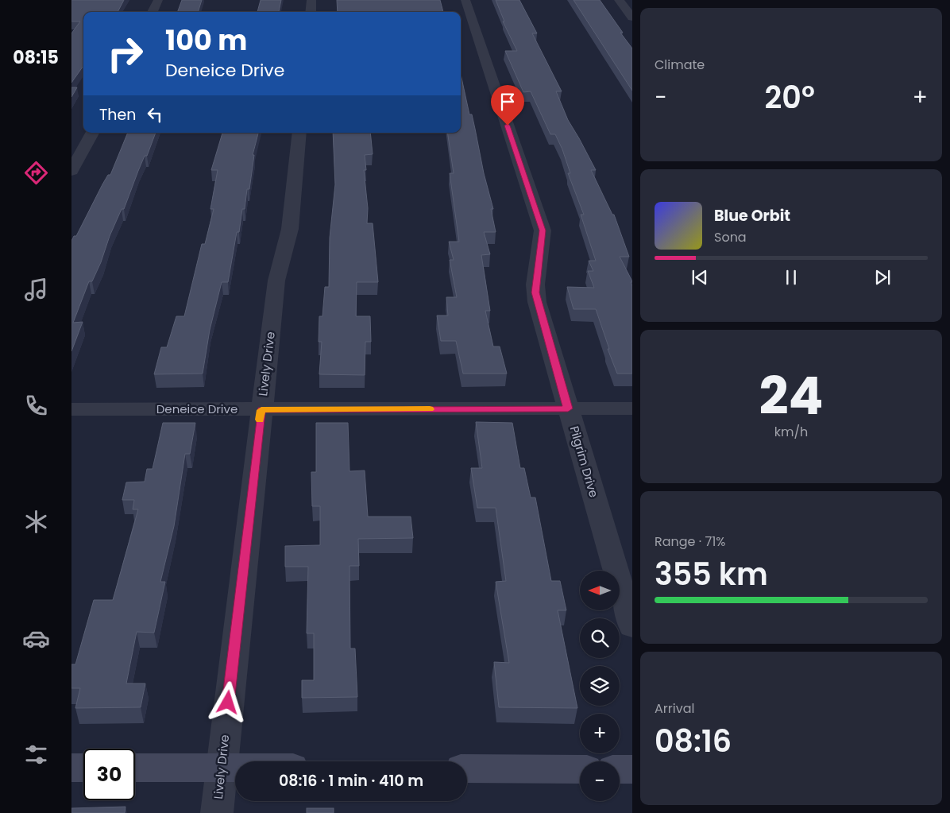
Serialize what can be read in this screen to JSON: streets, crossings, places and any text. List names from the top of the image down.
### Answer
{
  "streets": {
    "street": ["Lively Drive", "Deneice Drive", "Pilgrim Drive"]
  },
  "crossings": [
    ["Lively Drive", "Deneice Drive"],
    ["Deneice Drive", "Pilgrim Drive"]
  ],
  "north": "left",
  "page": {
    "tabs": "08:15",
    "tile": [
      "Climate",
      ["24", "km/h"],
      ["Range · 71%", "355 km"],
      ["Arrival", "08:16"]
    ],
    "turn": ["100 m", "Deneice Drive"],
    "heat": ["−", "20°", "+"],
    "then": "Then",
    "song": ["Blue Orbit", "Sona"],
    "map_buttons": ["+", "−"],
    "limit": "30",
    "trip": "08:16 · 1 min · 410 m"
  }
}
